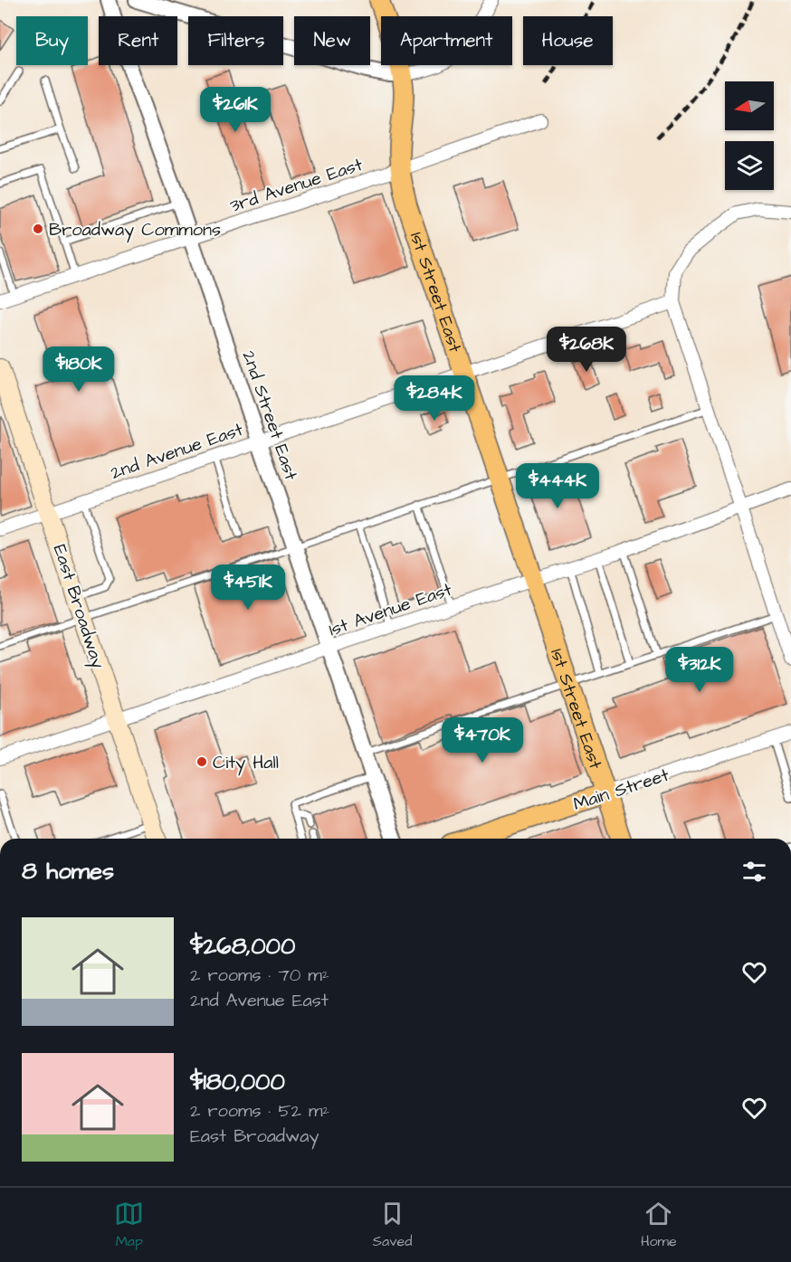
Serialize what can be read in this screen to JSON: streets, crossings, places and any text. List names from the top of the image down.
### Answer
{
  "streets": {
    "main road": ["1st Street East", "East Broadway", "Main Street"],
    "street": [
      "3rd Avenue East",
      "2nd Street East",
      "2nd Avenue East",
      "1st Avenue East"
    ]
  },
  "crossings": [
    ["3rd Avenue East", "1st Street East"],
    ["3rd Avenue East", "2nd Street East"],
    ["1st Street East", "2nd Avenue East"],
    ["1st Street East", "1st Avenue East"],
    ["1st Street East", "Main Street"],
    ["2nd Street East", "2nd Avenue East"],
    ["2nd Street East", "1st Avenue East"],
    ["2nd Avenue East", "East Broadway"],
    ["East Broadway", "1st Avenue East"]
  ],
  "places": ["Broadway Commons", "City Hall"],
  "north": "left",
  "page": {
    "chip": [
      "Buy",
      "Rent",
      "Filters",
      "New",
      "Apartment",
      "House"
    ],
    "price": [
      "$261K",
      "$268K",
      "$180K",
      "$284K",
      "$444K",
      "$451K",
      "$312K",
      "$470K"
    ],
    "heading": "8 homes",
    "list": [
      {
        "name": "$268,000",
        "note": "2 rooms · 70 m² · 2nd Avenue East"
      },
      {
        "name": "$180,000",
        "note": "2 rooms · 52 m² · East Broadway"
      }
    ],
    "tabs": ["Map", "Saved", "Home"]
  }
}
